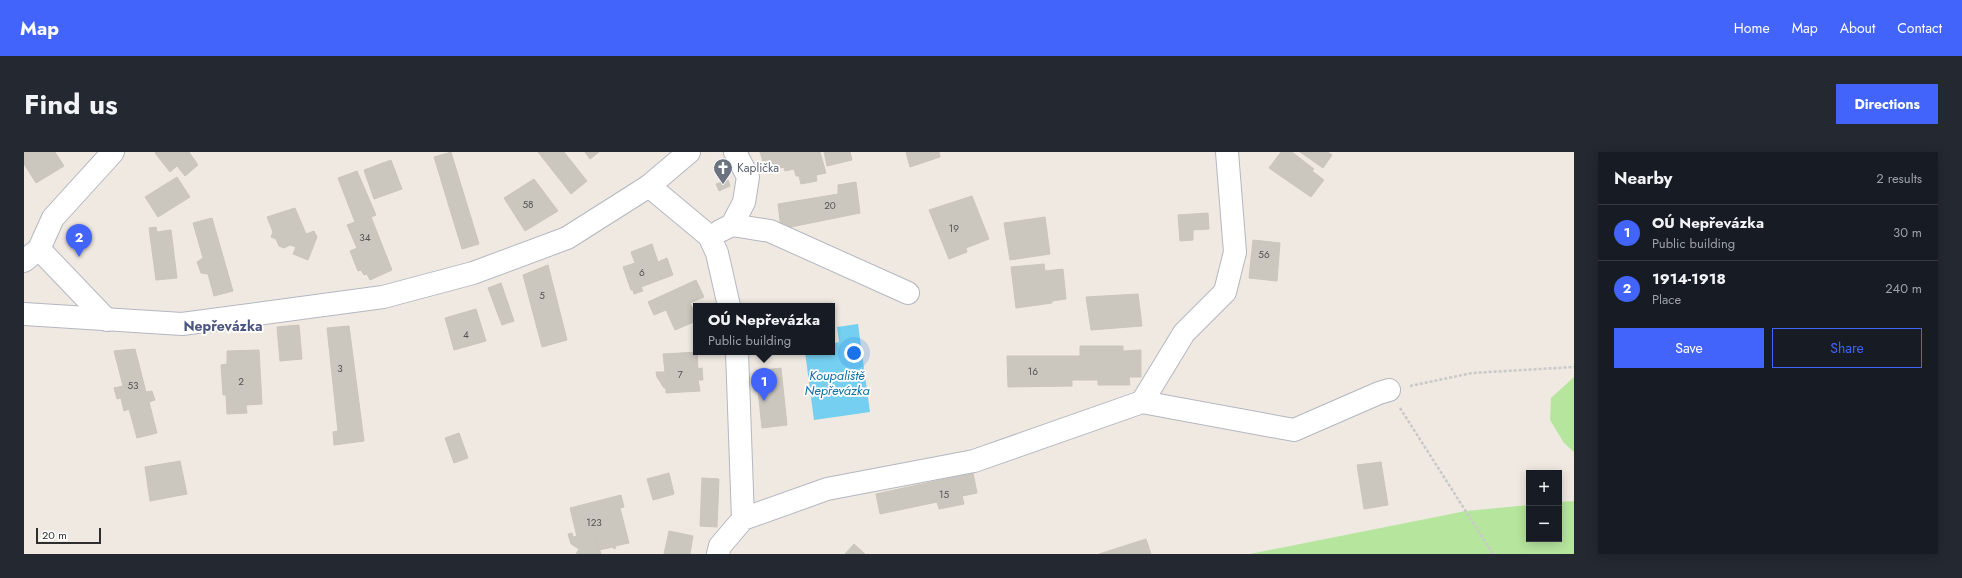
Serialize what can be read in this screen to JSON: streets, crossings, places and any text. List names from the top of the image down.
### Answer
{
  "districts": ["Nepřevázka"],
  "water": ["Koupaliště Nepřevázka"],
  "places": {
    "church": ["Kaplička"]
  },
  "house_numbers": [
    "58",
    "20",
    "19",
    "34",
    "56",
    "6",
    "5",
    "4",
    "3",
    "16",
    "7",
    "2",
    "53",
    "15",
    "123"
  ],
  "scale_bar": "20 m",
  "page": {
    "header": "Map",
    "nav": [
      "Home",
      "Map",
      "About",
      "Contact"
    ],
    "title": "Find us",
    "buttons": [
      "Directions",
      ["Save", "Share"]
    ],
    "heading": ["Nearby", "2 results"],
    "list": [
      {
        "mark": "1",
        "name": "OÚ Nepřevázka",
        "note": "Public building",
        "value": "30 m"
      },
      {
        "mark": "2",
        "name": "1914-1918",
        "note": "Place",
        "value": "240 m"
      }
    ],
    "pins": ["2", "1"],
    "popup": ["OÚ Nepřevázka", "Public building"],
    "map_buttons": ["+", "−"],
    "scale": "20 m"
  }
}
